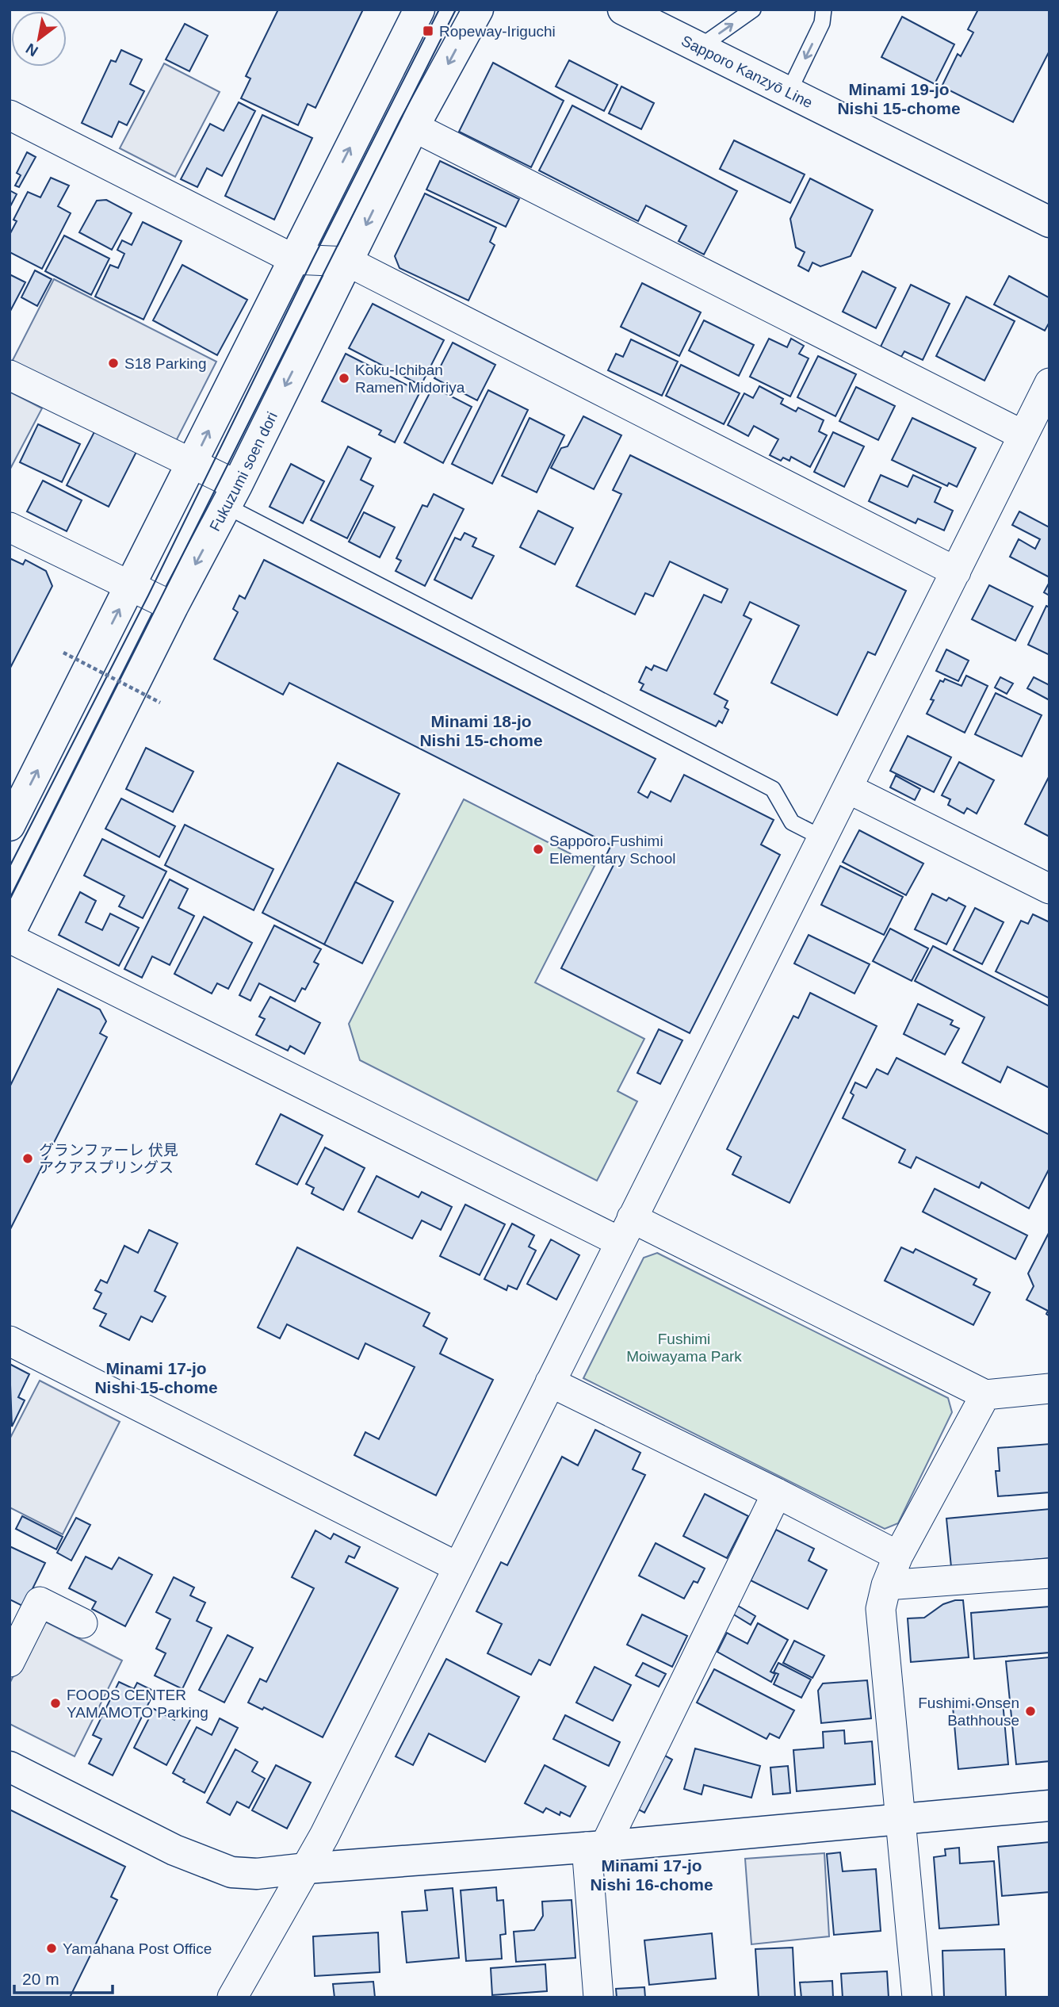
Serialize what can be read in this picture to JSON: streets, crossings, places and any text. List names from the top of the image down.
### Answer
{
  "streets": {
    "street": ["Sapporo Kanzyō Line", "Fukuzumi soen dori"]
  },
  "districts": [
    "Minami 19-jo Nishi 15-chome",
    "Minami 18-jo Nishi 15-chome",
    "Minami 17-jo Nishi 15-chome",
    "Minami 17-jo Nishi 16-chome"
  ],
  "parks": ["Fushimi Moiwayama Park"],
  "places": {
    "transit": ["Ropeway-Iriguchi"],
    "other": [
      "S18 Parking",
      "Koku-Ichiban Ramen Midoriya",
      "Sapporo Fushimi Elementary School",
      "グランファーレ 伏見 アクアスプリングス",
      "FOODS CENTER YAMAMOTO Parking",
      "Fushimi Onsen Bathhouse",
      "Yamahana Post Office"
    ]
  },
  "scale_bar": "20 m",
  "north": "bottom left"
}
